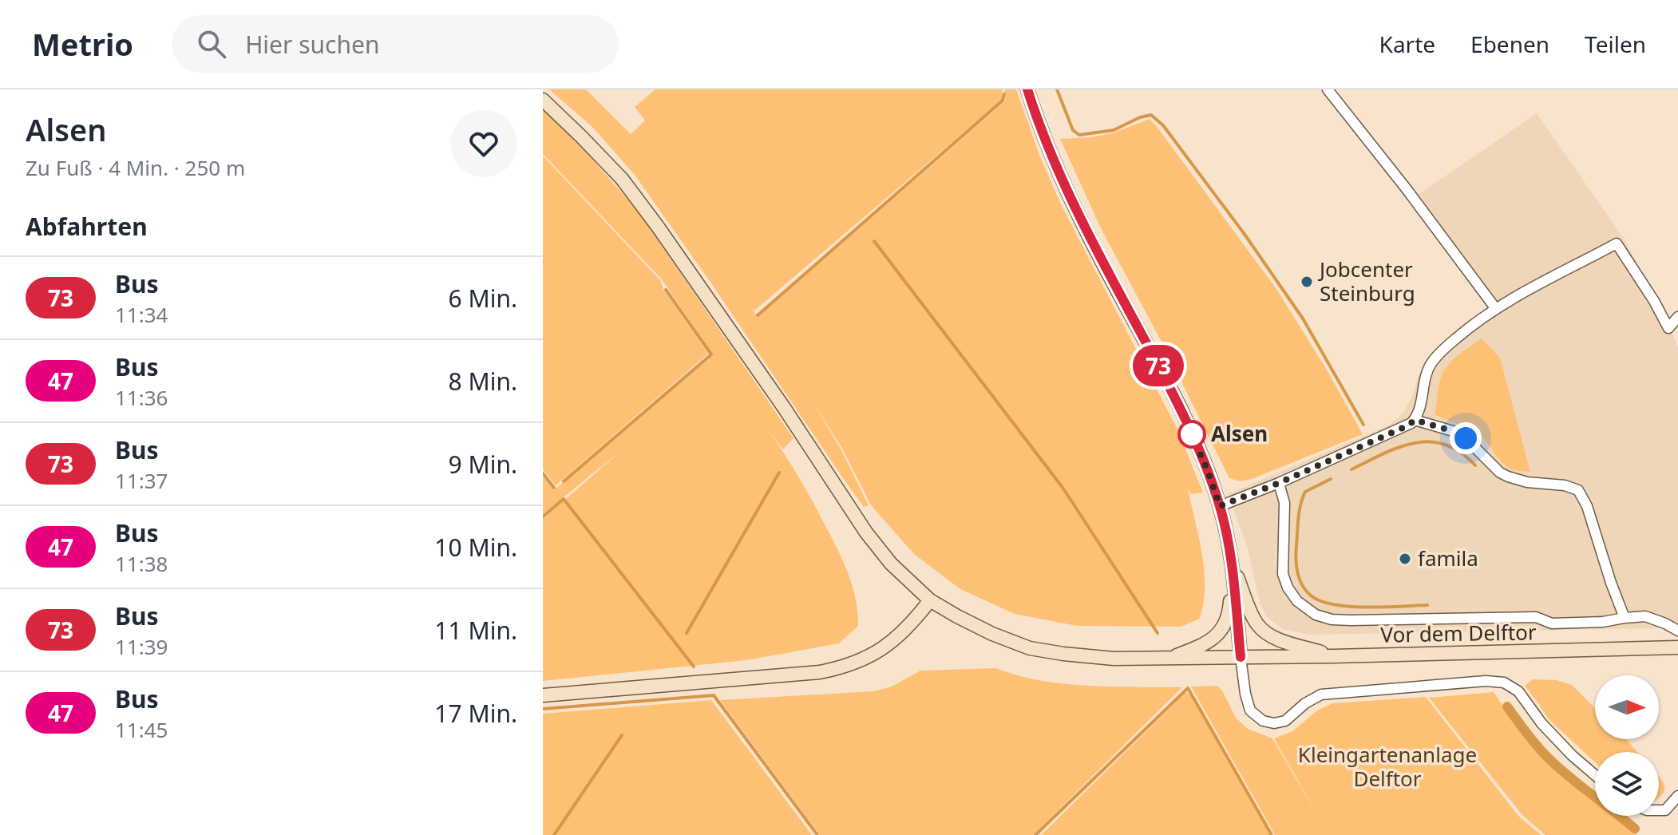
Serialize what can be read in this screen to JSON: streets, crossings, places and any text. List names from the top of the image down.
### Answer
{
  "streets": {
    "main road": ["Vor dem Delftor"]
  },
  "parks": ["Kleingartenanlage Delftor"],
  "places": ["Jobcenter Steinburg", "Alsen", "famila"],
  "lines": ["bus line 73"],
  "north": "right",
  "page": {
    "header": "Metrio",
    "search": "Hier suchen",
    "nav": ["Karte", "Ebenen", "Teilen"],
    "heading": [
      ["Alsen", "Zu Fuß · 4 Min. · 250 m"],
      "Abfahrten"
    ],
    "on_map": "73",
    "list": [
      {
        "mark": "73",
        "name": "Bus",
        "note": "11:34",
        "value": "6 Min."
      },
      {
        "mark": "47",
        "name": "Bus",
        "note": "11:36",
        "value": "8 Min."
      },
      {
        "mark": "73",
        "name": "Bus",
        "note": "11:37",
        "value": "9 Min."
      },
      {
        "mark": "47",
        "name": "Bus",
        "note": "11:38",
        "value": "10 Min."
      },
      {
        "mark": "73",
        "name": "Bus",
        "note": "11:39",
        "value": "11 Min."
      },
      {
        "mark": "47",
        "name": "Bus",
        "note": "11:45",
        "value": "17 Min."
      }
    ]
  }
}
